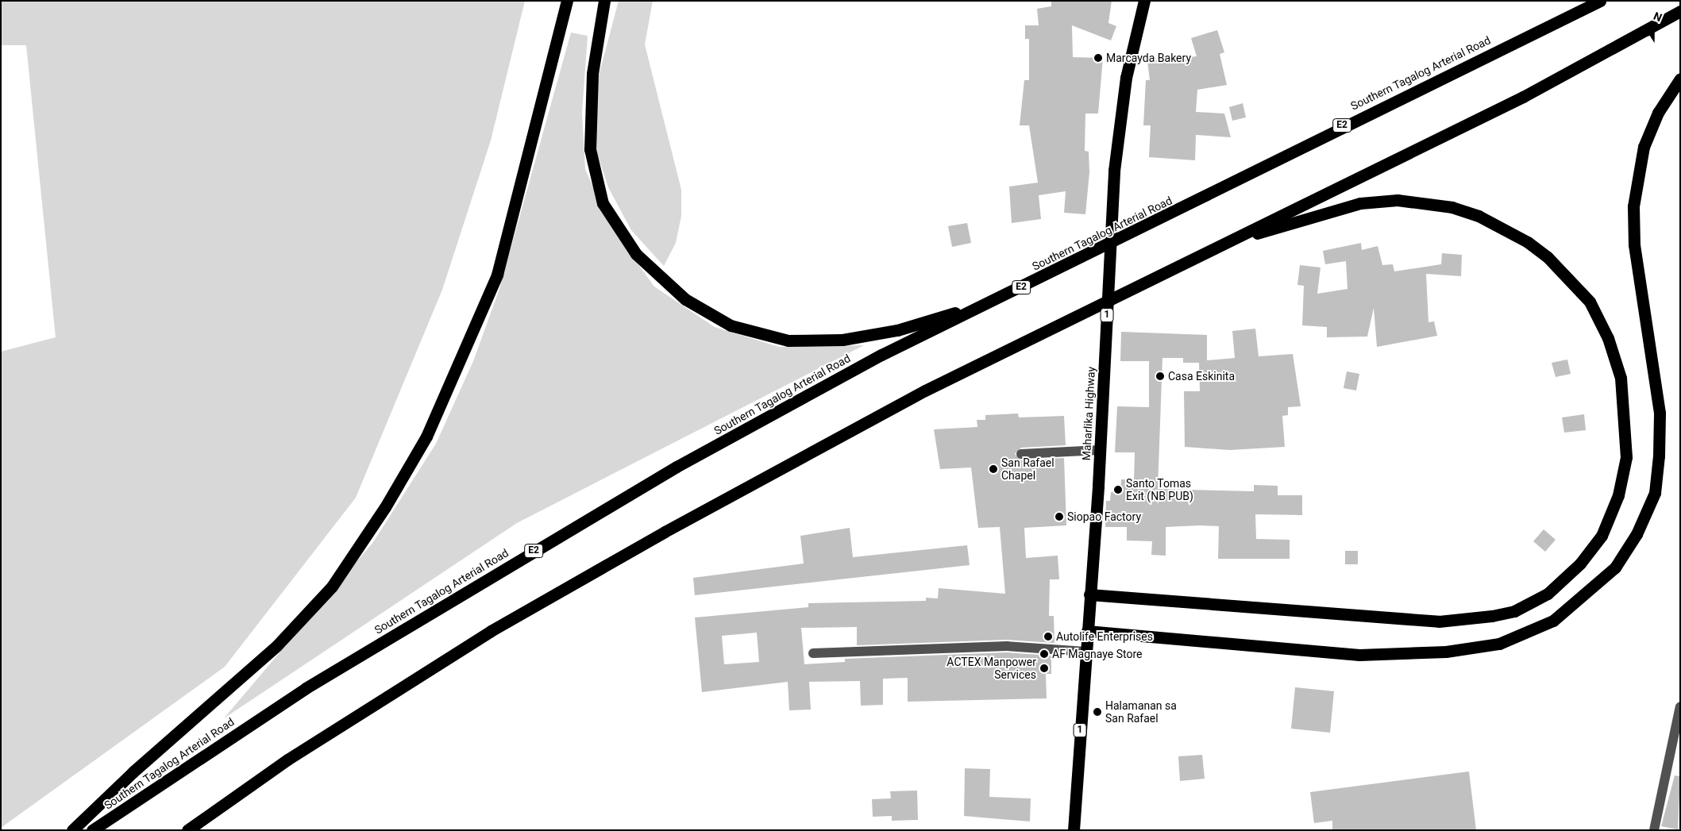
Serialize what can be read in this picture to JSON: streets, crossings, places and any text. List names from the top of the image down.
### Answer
{
  "streets": {
    "highway": [
      "Southern Tagalog Arterial Road",
      "E2",
      "1",
      "Maharlika Highway"
    ]
  },
  "places": [
    "Marcayda Bakery",
    "Casa Eskinita",
    "San Rafael Chapel",
    "Santo Tomas Exit (NB PUB)",
    "Siopao Factory",
    "Autolife Enterprises",
    "AF Magnaye Store",
    "ACTEX Manpower Services",
    "Halamanan sa San Rafael"
  ],
  "north": "top right"
}
